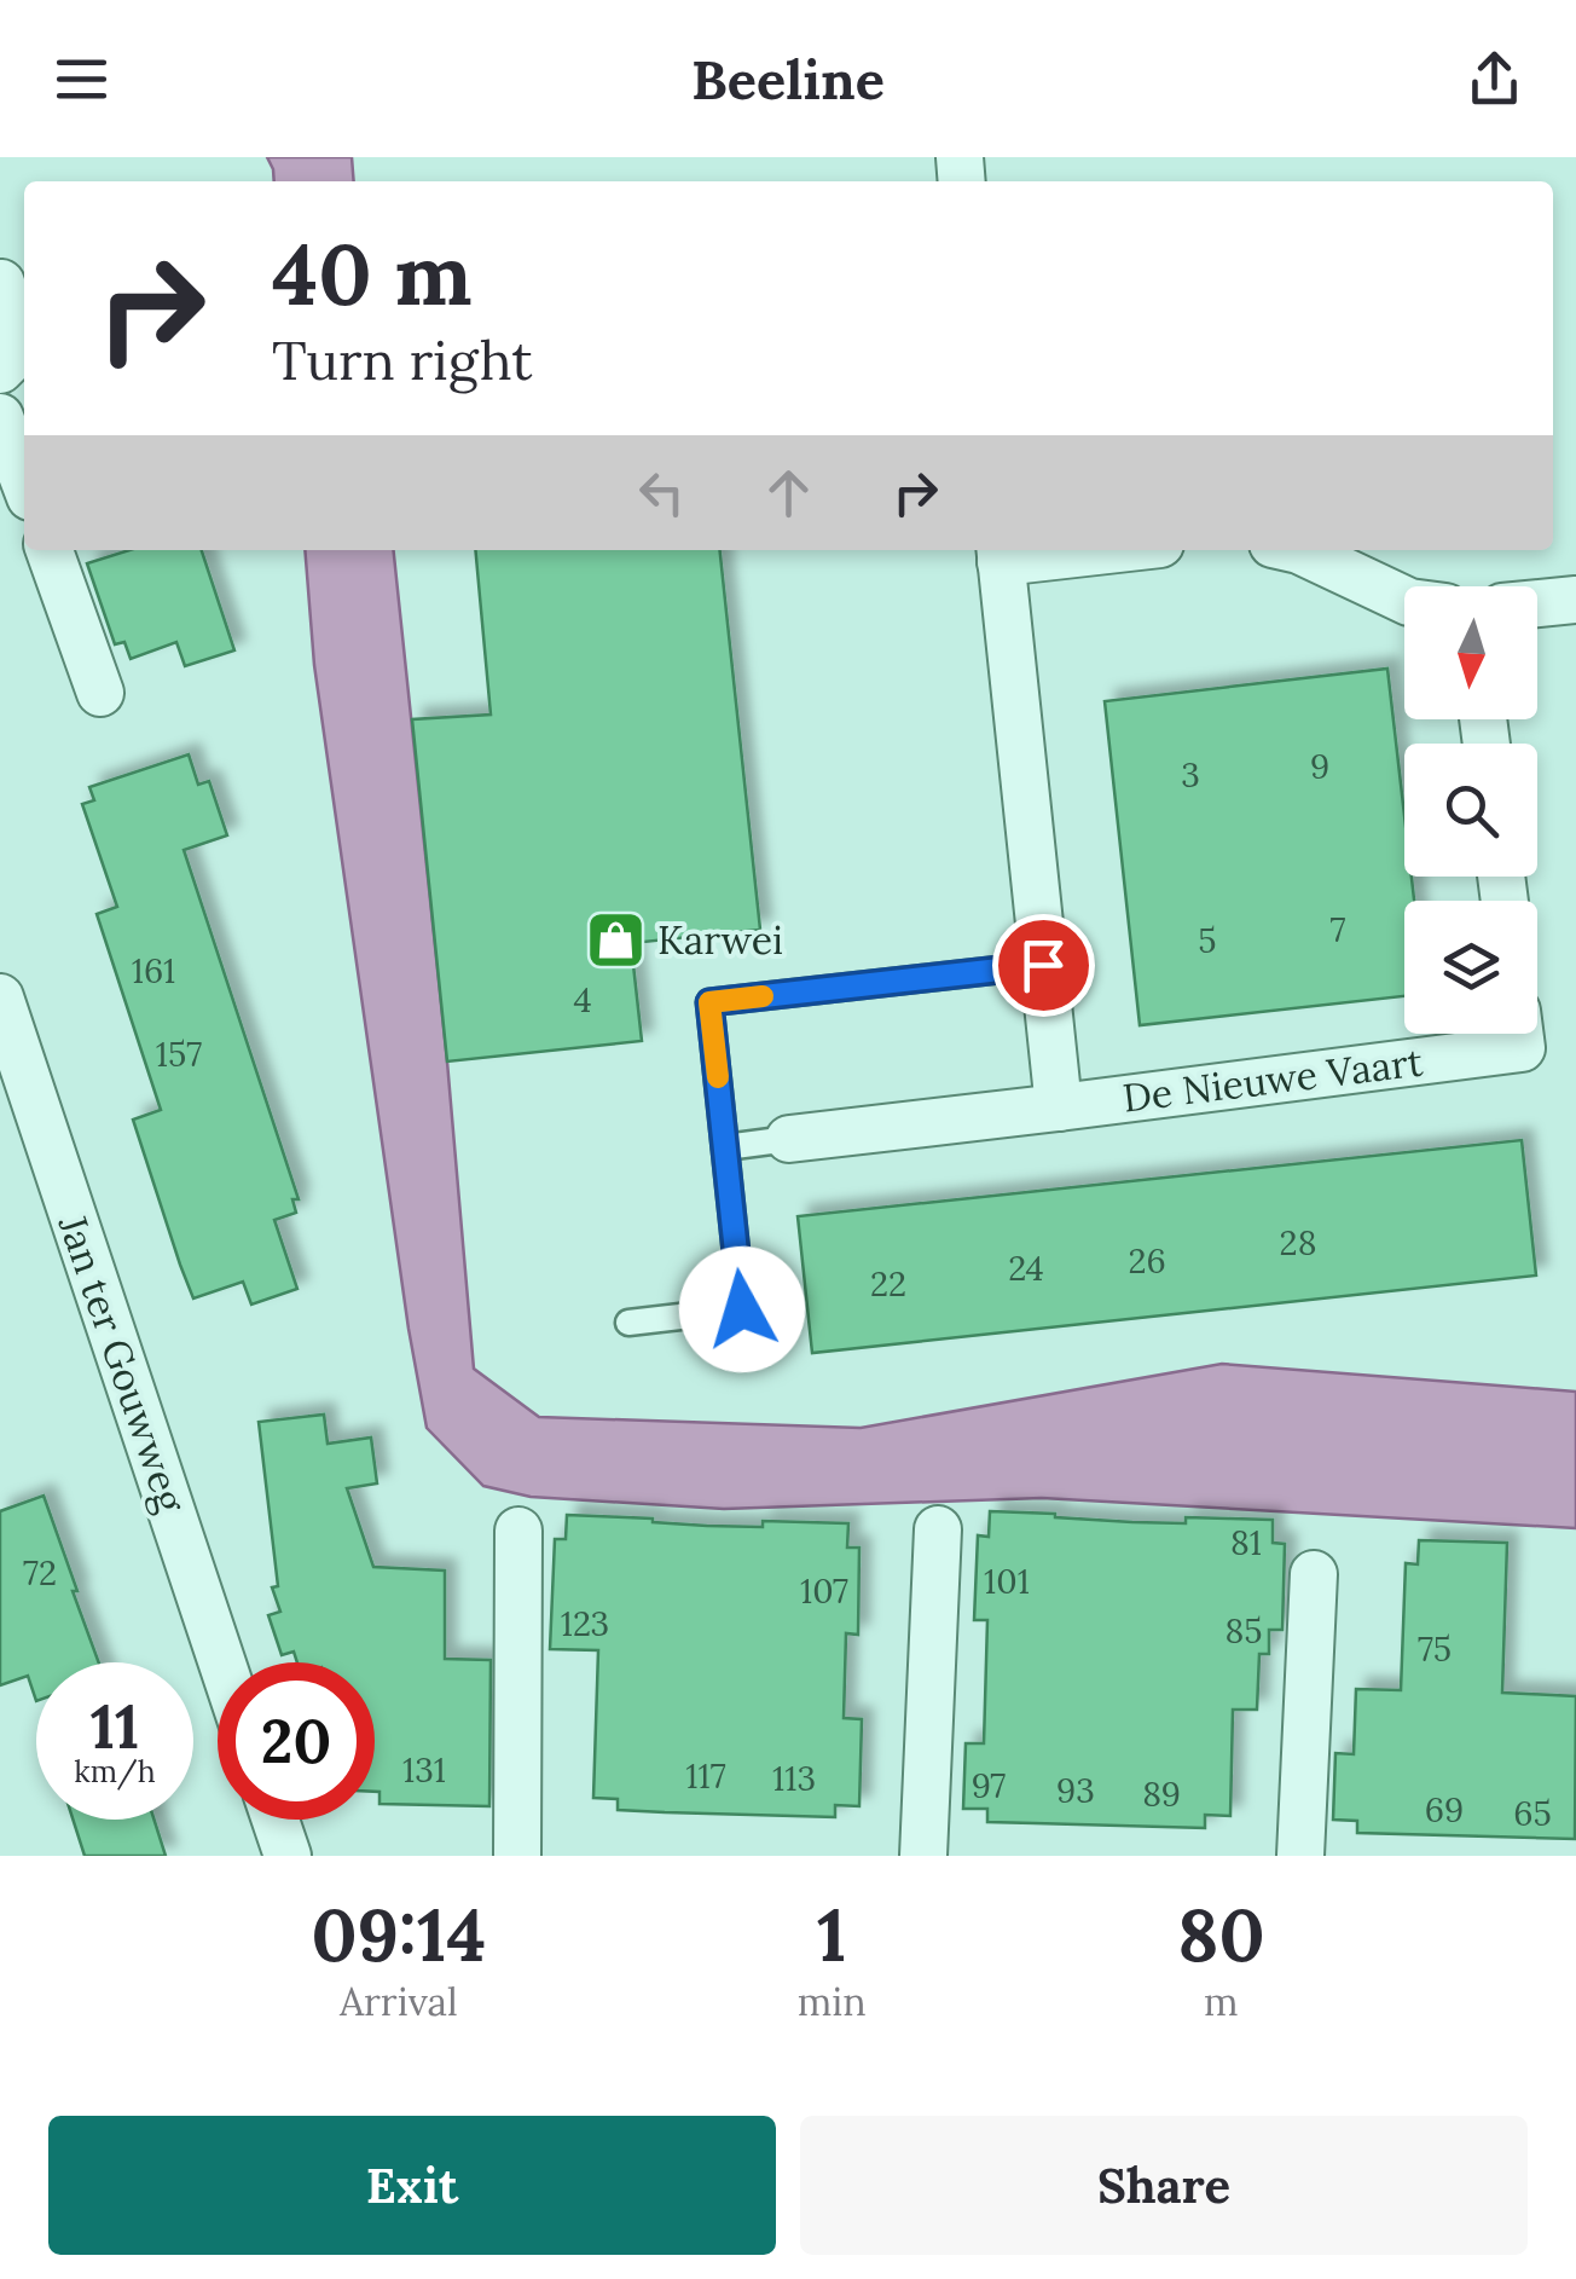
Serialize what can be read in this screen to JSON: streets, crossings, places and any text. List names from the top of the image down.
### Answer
{
  "streets": {
    "street": ["De Nieuwe Vaart", "Jan ter Gouwweg"]
  },
  "places": {
    "shop": ["Karwei"]
  },
  "house_numbers": [
    "9",
    "3",
    "7",
    "5",
    "161",
    "4",
    "157",
    "28",
    "26",
    "24",
    "22",
    "81",
    "72",
    "101",
    "107",
    "123",
    "85",
    "75",
    "131",
    "117",
    "113",
    "97",
    "93",
    "89",
    "69",
    "65"
  ],
  "north": "bottom",
  "page": {
    "header": "Beeline",
    "turn": ["40 m", "Turn right"],
    "speed": "11 km/h",
    "limit": "20",
    "eta": [
      "09:14",
      "Arrival",
      "1",
      "min",
      "80",
      "m"
    ],
    "buttons": ["Exit", "Share"]
  }
}
